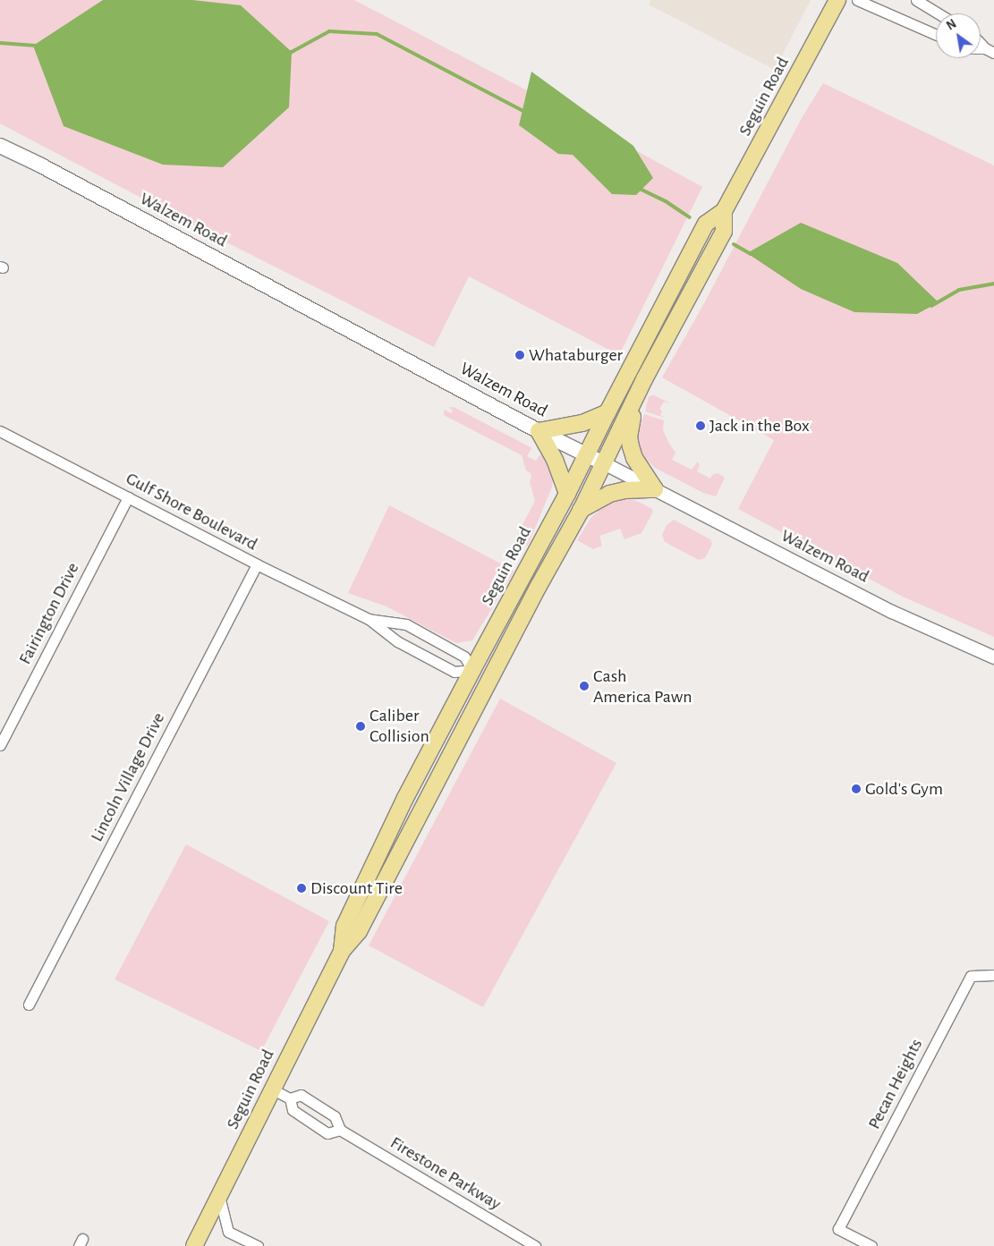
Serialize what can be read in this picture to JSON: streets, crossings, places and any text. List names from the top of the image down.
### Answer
{
  "streets": {
    "main road": ["Seguin Road", "Walzem Road"],
    "street": [
      "Gulf Shore Boulevard",
      "Fairington Drive",
      "Lincoln Village Drive",
      "Pecan Heights",
      "Firestone Parkway"
    ]
  },
  "crossings": [
    ["Seguin Road", "Walzem Road"],
    ["Seguin Road", "Gulf Shore Boulevard"],
    ["Seguin Road", "Firestone Parkway"],
    ["Gulf Shore Boulevard", "Fairington Drive"],
    ["Gulf Shore Boulevard", "Lincoln Village Drive"]
  ],
  "places": [
    "Whataburger",
    "Jack in the Box",
    "Cash America Pawn",
    "Caliber Collision",
    "Gold's Gym",
    "Discount Tire"
  ],
  "north": "top left"
}
